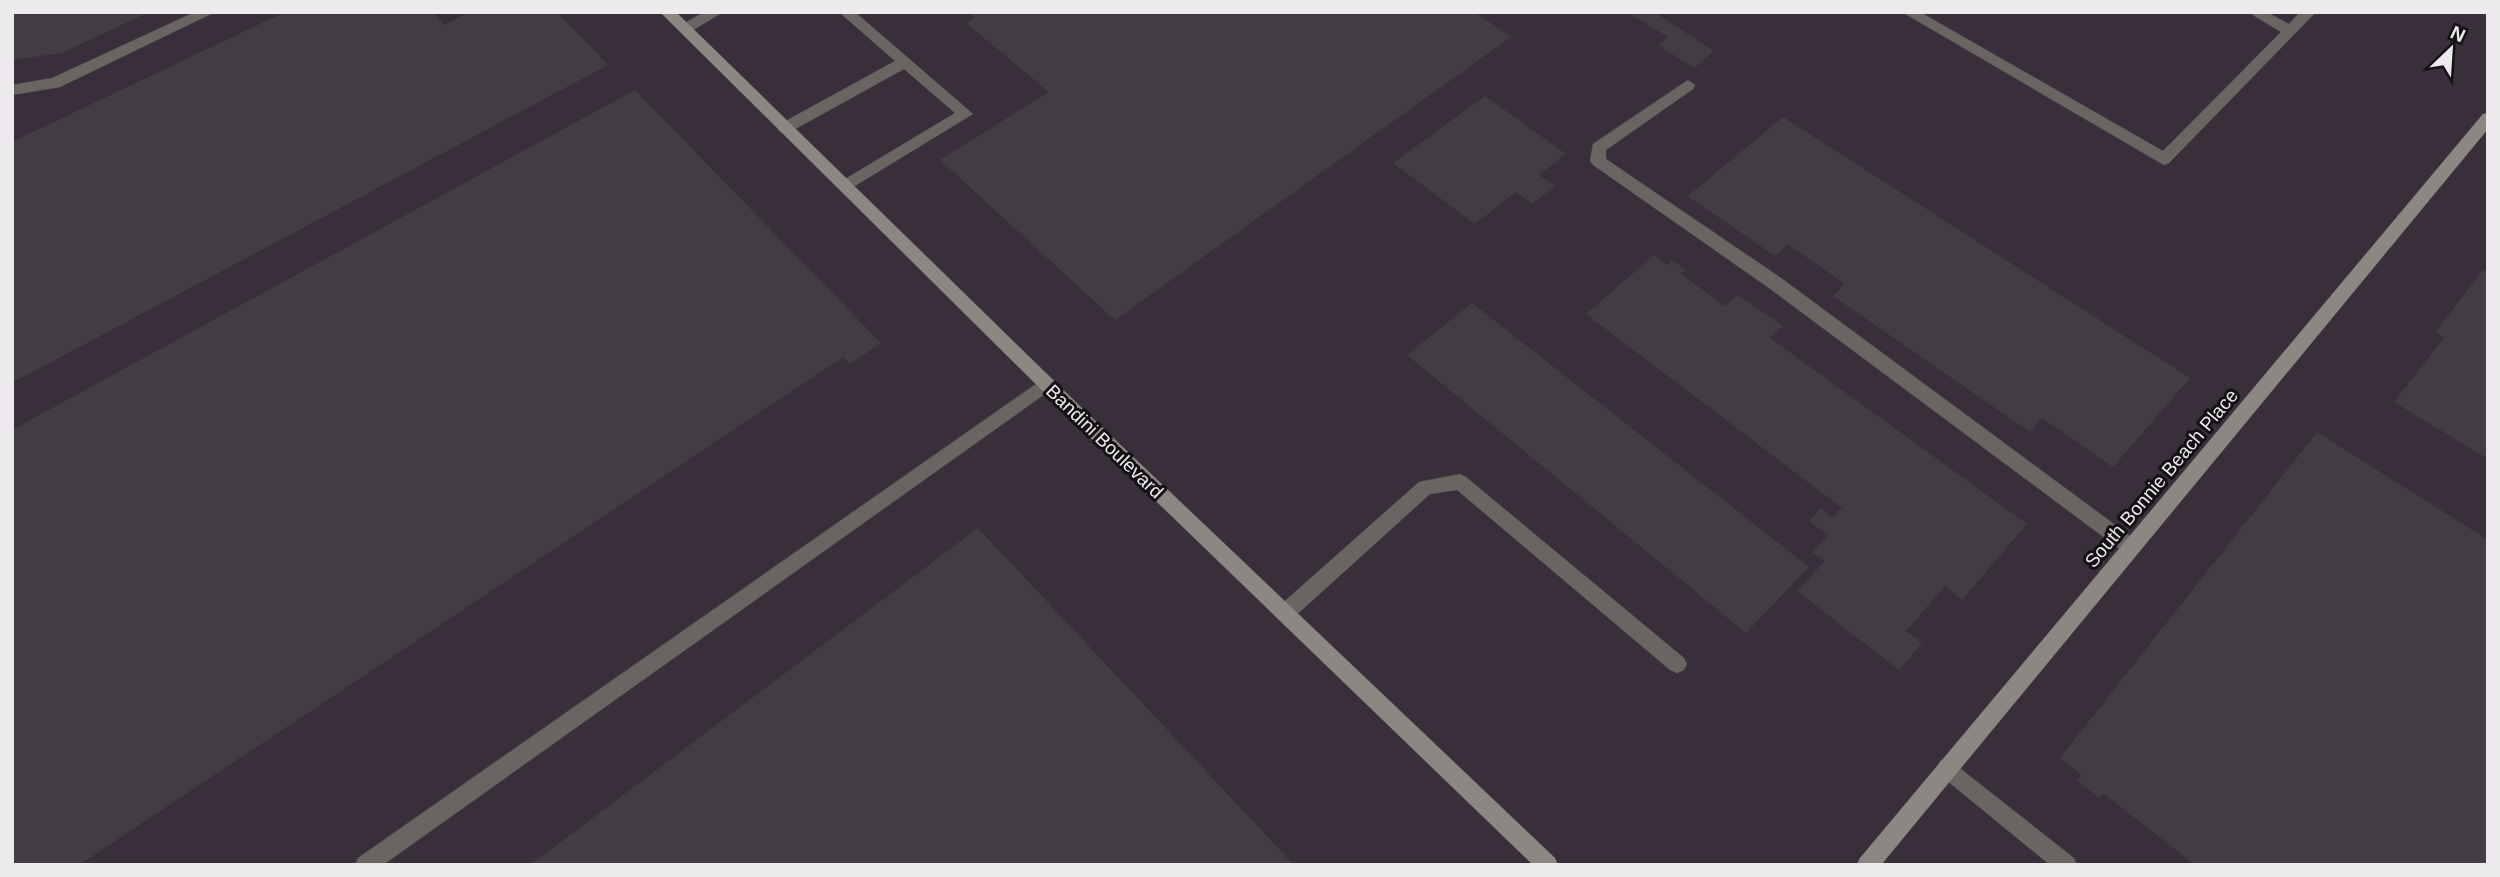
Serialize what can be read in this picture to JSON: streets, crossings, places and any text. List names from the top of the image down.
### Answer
{
  "streets": {
    "main road": ["Bandini Boulevard", "South Bonnie Beach Place"]
  },
  "north": "top right"
}
